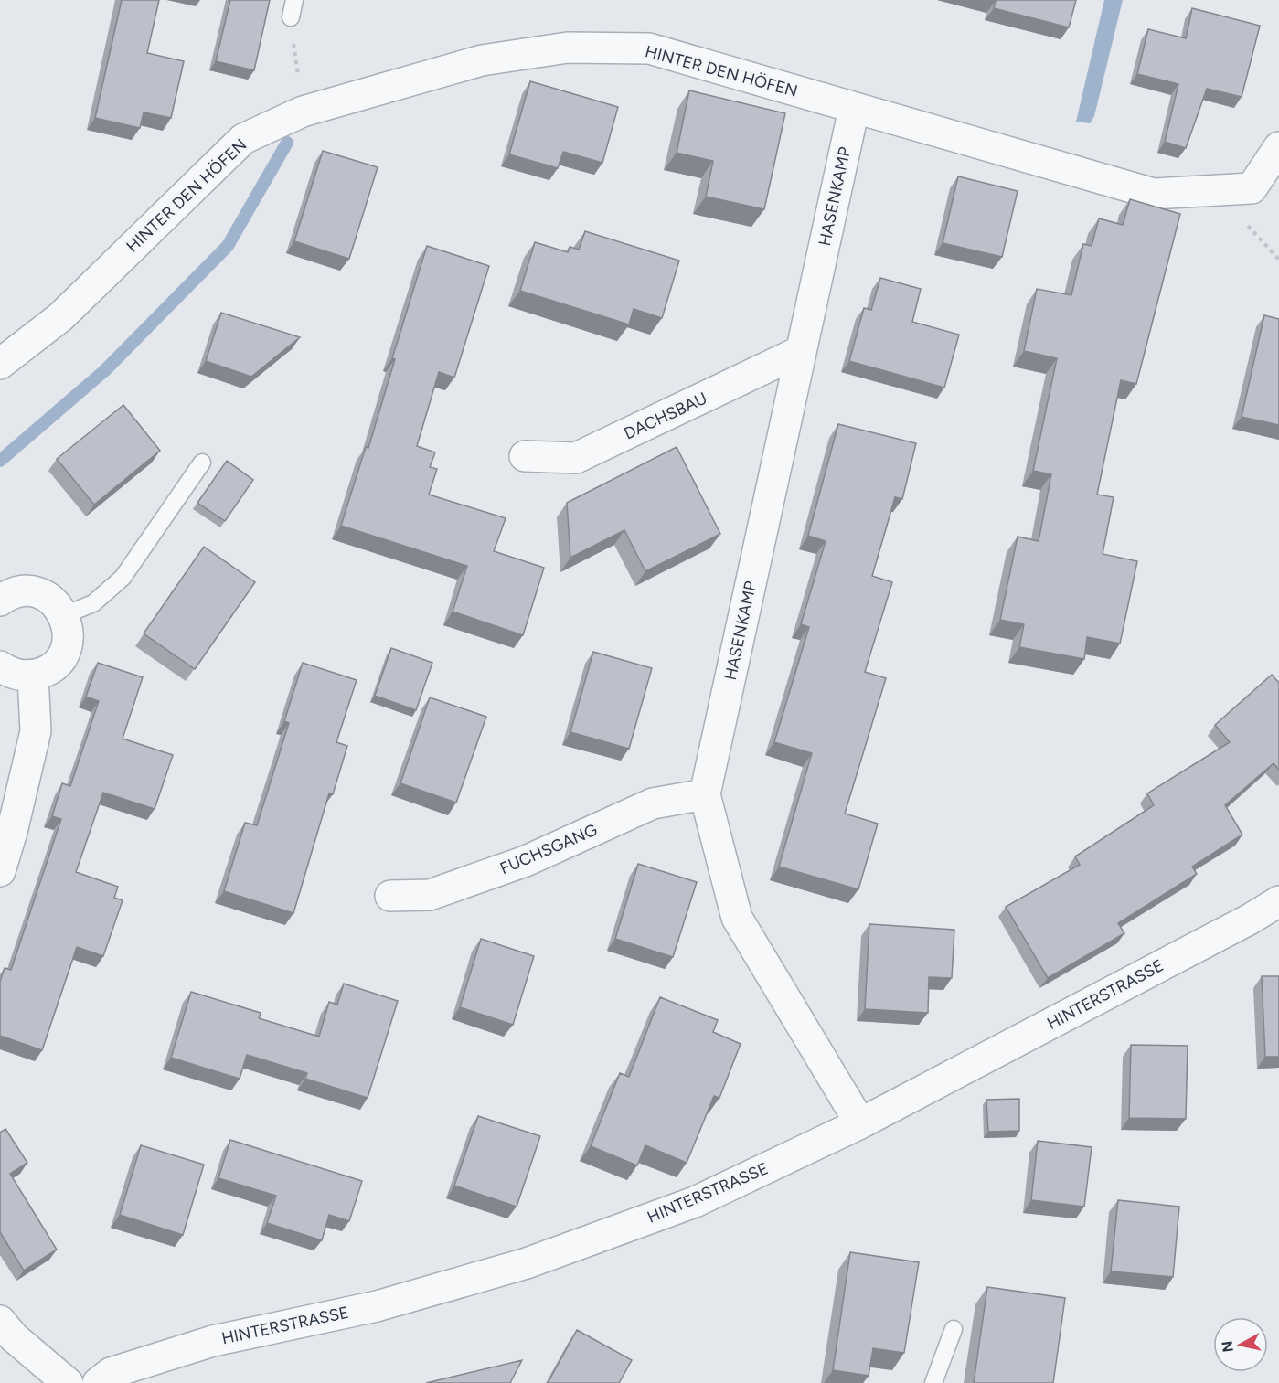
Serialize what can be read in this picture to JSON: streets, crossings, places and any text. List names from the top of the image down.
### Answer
{
  "streets": {
    "street": [
      "HINTER DEN HÖFEN",
      "HASENKAMP",
      "DACHSBAU",
      "FUCHSGANG",
      "HINTERSTRASSE"
    ]
  },
  "crossings": [
    ["HINTER DEN HÖFEN", "HASENKAMP"],
    ["HASENKAMP", "DACHSBAU"],
    ["HASENKAMP", "FUCHSGANG"],
    ["HASENKAMP", "HINTERSTRASSE"]
  ],
  "north": "left"
}
